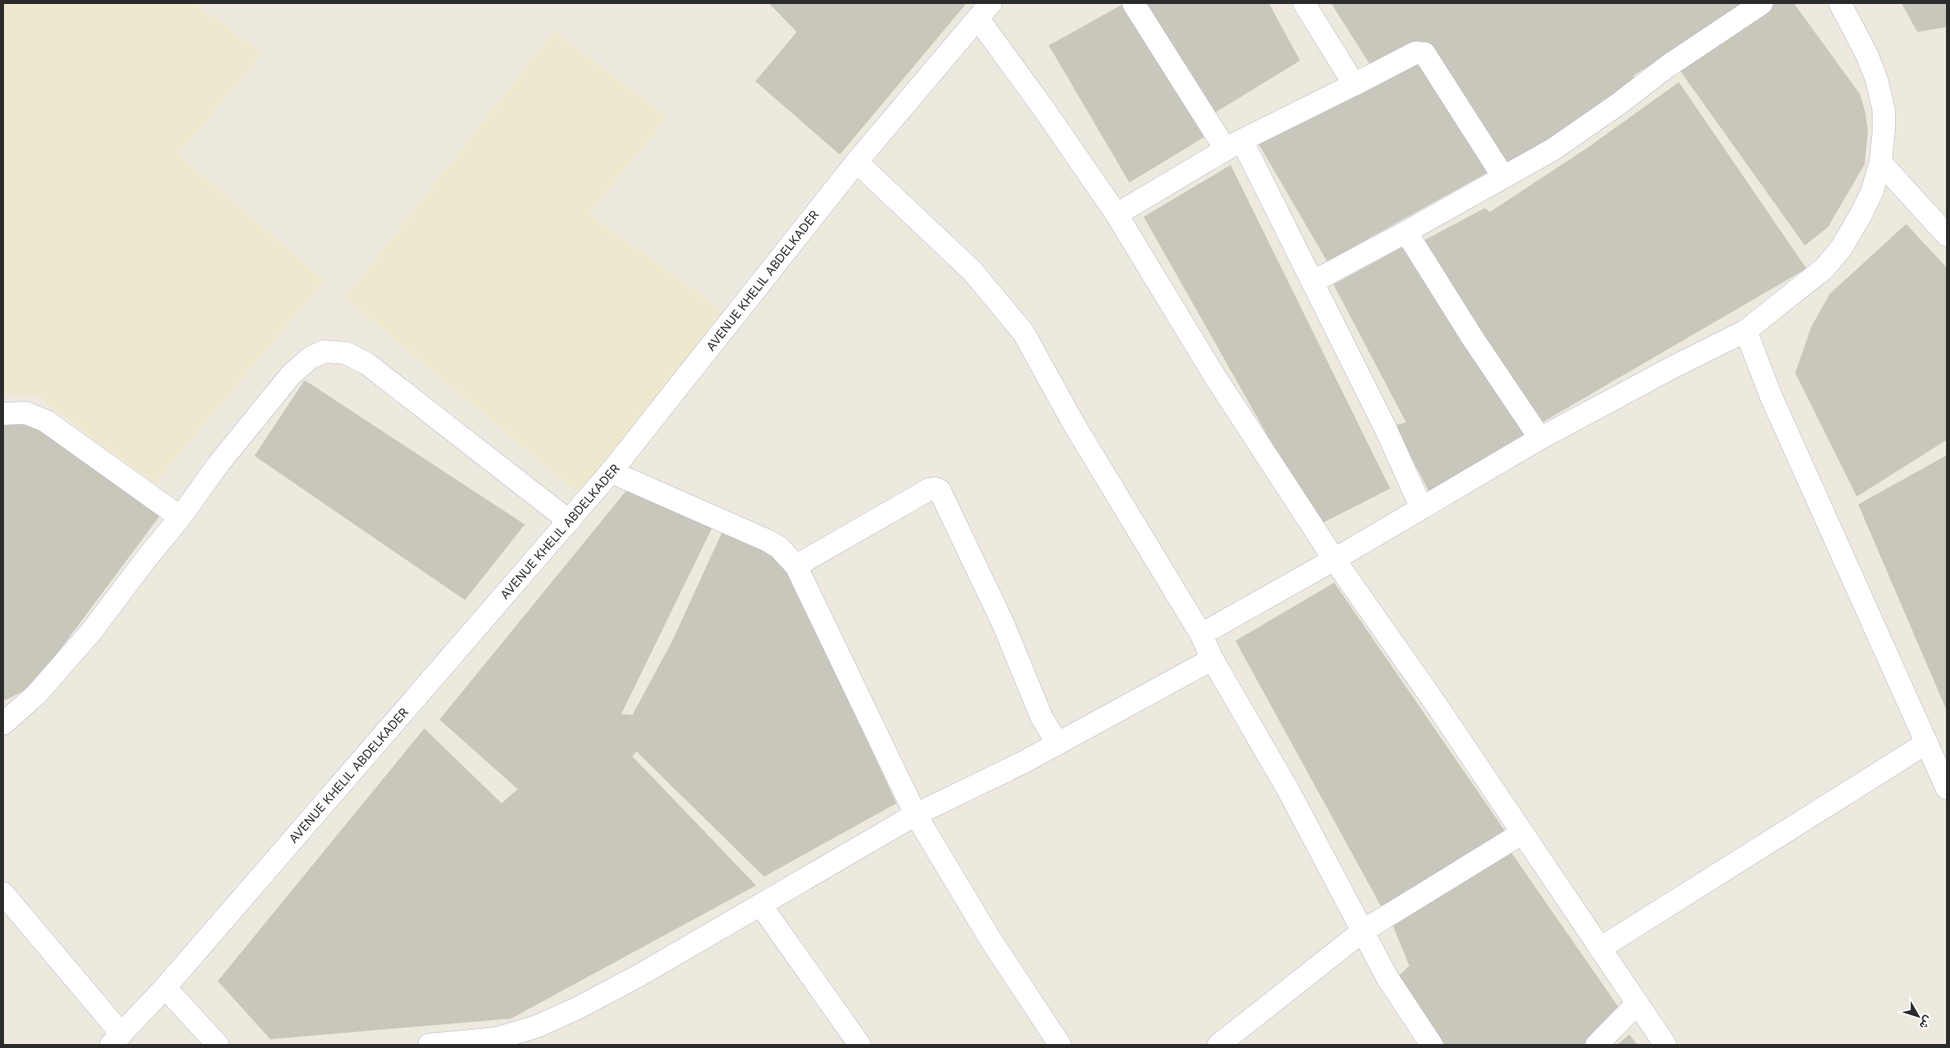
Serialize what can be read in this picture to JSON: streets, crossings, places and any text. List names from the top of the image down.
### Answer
{
  "streets": {
    "street": ["AVENUE KHELIL ABDELKADER"]
  },
  "north": "bottom right"
}
